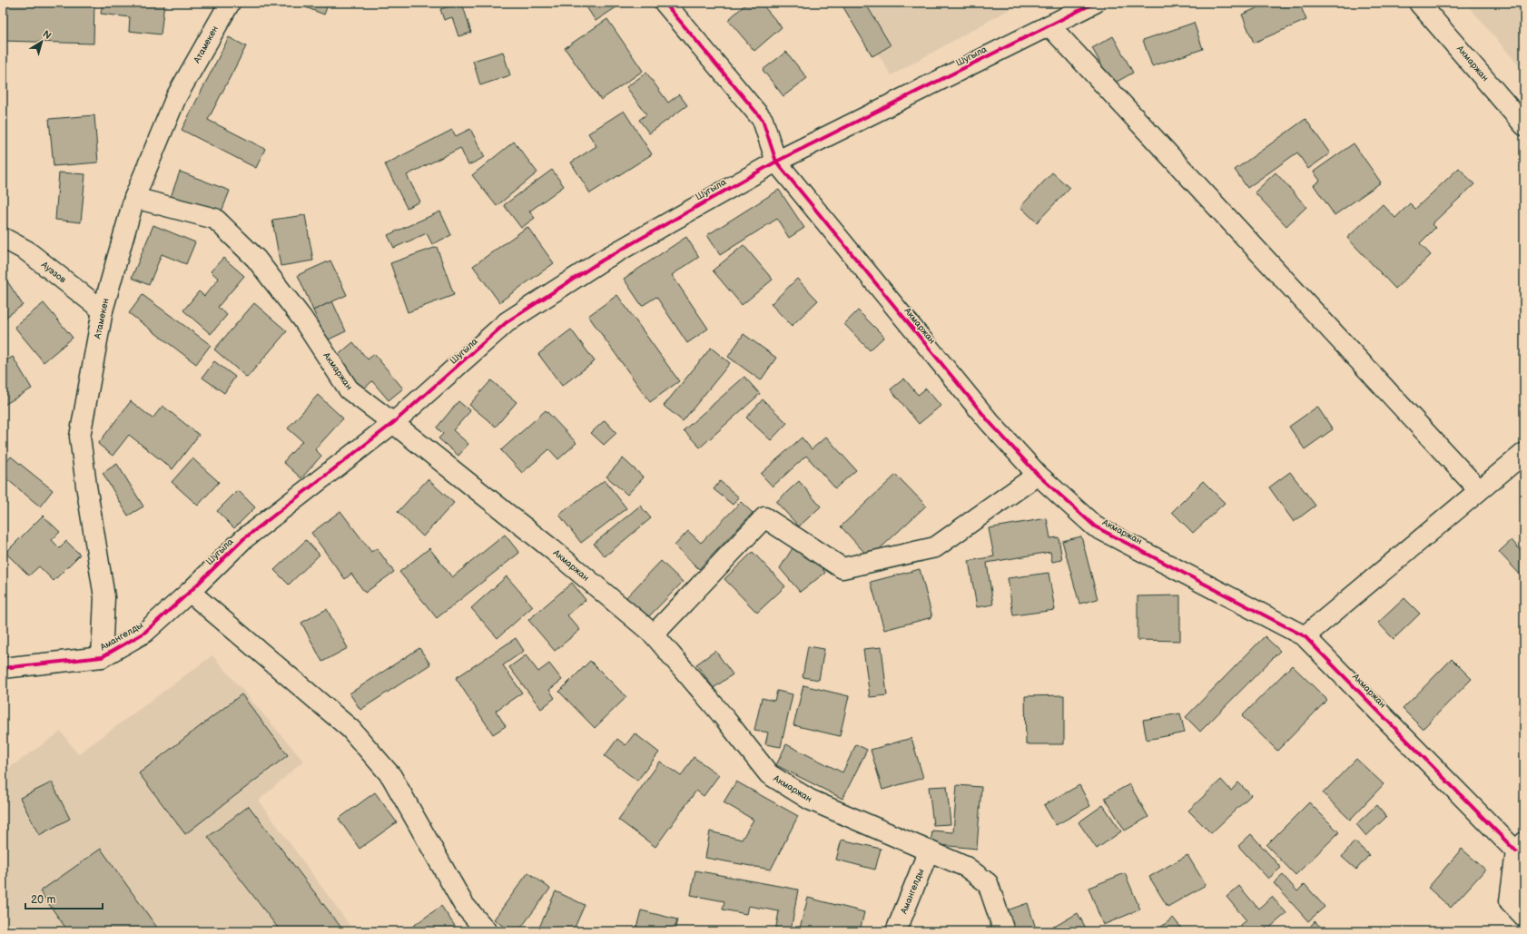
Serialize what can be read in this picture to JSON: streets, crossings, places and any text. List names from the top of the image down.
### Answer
{
  "streets": {
    "street": [
      "Атамекен",
      "Шугыла",
      "Акмаржан",
      "Ауэзов",
      "Амангелды"
    ]
  },
  "crossings": [
    ["Атамекен", "Акмаржан"],
    ["Атамекен", "Ауэзов"],
    ["Атамекен", "Амангелды"],
    ["Шугыла", "Акмаржан"],
    ["Шугыла", "Амангелды"],
    ["Акмаржан", "Амангелды"]
  ],
  "scale_bar": "20 m",
  "north": "top right"
}
